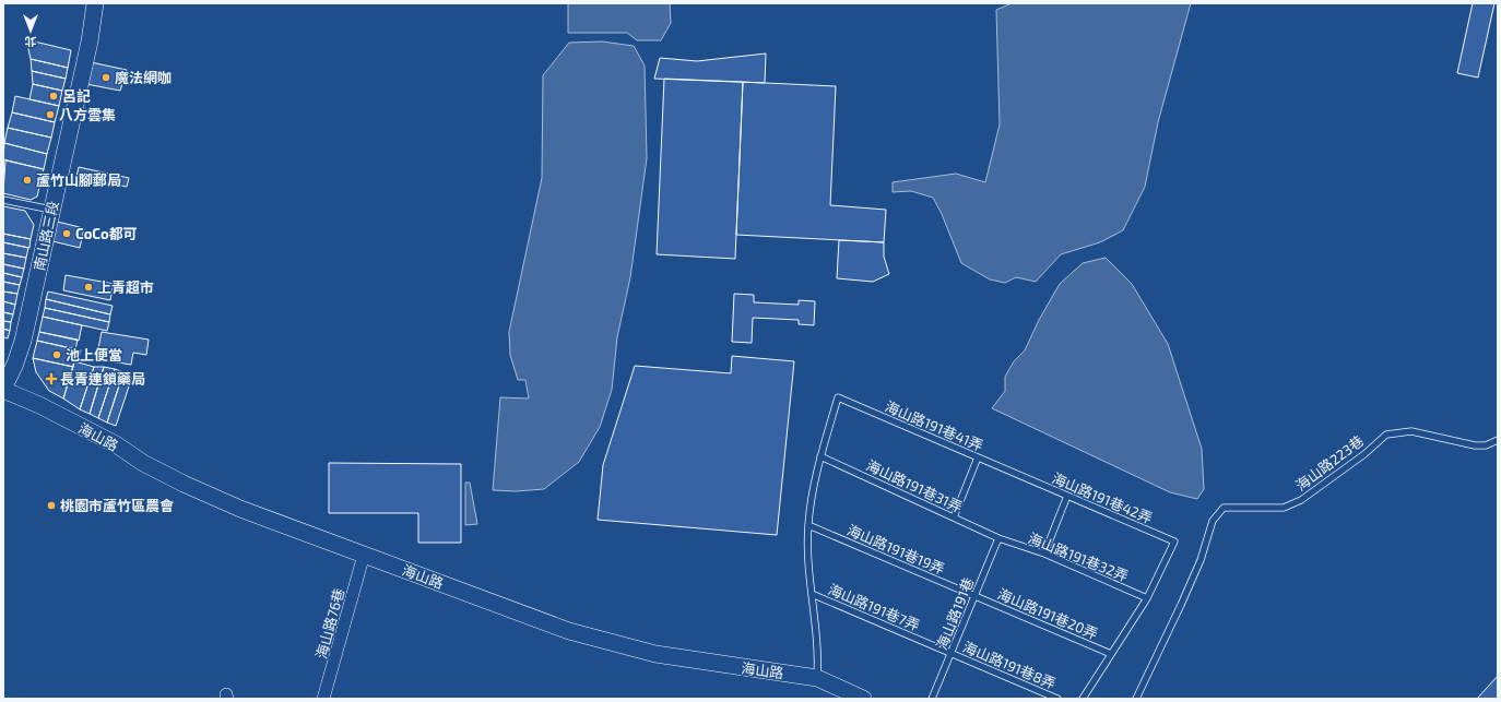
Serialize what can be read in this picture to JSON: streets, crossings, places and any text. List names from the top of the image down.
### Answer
{
  "streets": {
    "main road": ["南山路三段", "海山路"],
    "street": ["海山路76巷"],
    "lane": [
      "海山路191巷41弄",
      "海山路223巷",
      "海山路191巷31弄",
      "海山路191巷42弄",
      "海山路191巷19弄",
      "海山路191巷32弄",
      "海山路191巷7弄",
      "海山路191巷",
      "海山路191巷20弄",
      "海山路191巷8弄"
    ]
  },
  "crossings": [
    ["南山路三段", "海山路"],
    ["海山路191巷41弄", "海山路191巷31弄"],
    ["海山路191巷41弄", "海山路191巷42弄"],
    ["海山路", "海山路76巷"],
    ["海山路191巷31弄", "海山路191巷32弄"],
    ["海山路191巷31弄", "海山路191巷"],
    ["海山路191巷42弄", "海山路191巷32弄"],
    ["海山路191巷19弄", "海山路191巷"],
    ["海山路191巷19弄", "海山路191巷20弄"],
    ["海山路191巷32弄", "海山路191巷"],
    ["海山路191巷7弄", "海山路191巷"],
    ["海山路191巷7弄", "海山路191巷8弄"],
    ["海山路191巷", "海山路191巷20弄"],
    ["海山路191巷", "海山路191巷8弄"]
  ],
  "places": {
    "other": [
      "魔法網咖",
      "呂記",
      "八方雲集",
      "蘆竹山腳郵局",
      "CoCo都可",
      "上青超市",
      "池上便當",
      "桃園市蘆竹區農會"
    ],
    "health": ["長青連鎖藥局"]
  },
  "north": "bottom"
}
